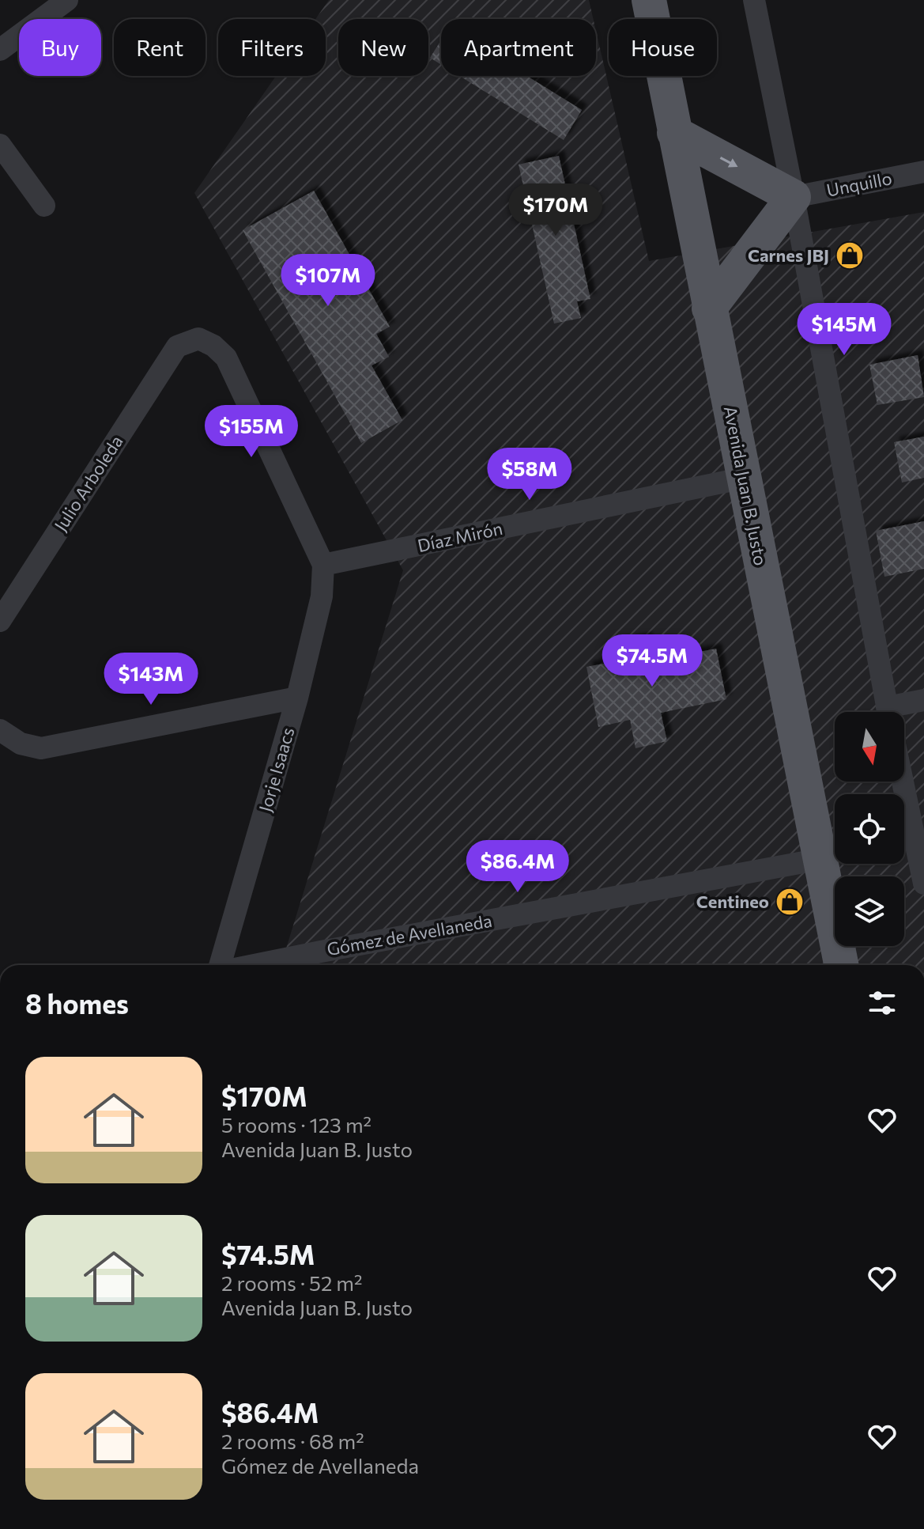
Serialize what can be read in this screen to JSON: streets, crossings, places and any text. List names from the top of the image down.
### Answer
{
  "streets": {
    "main road": ["Avenida Juan B. Justo"],
    "street": [
      "Unquillo",
      "Julio Arboleda",
      "Díaz Mirón",
      "Jorje Isaacs",
      "Gómez de Avellaneda"
    ]
  },
  "crossings": [
    ["Julio Arboleda", "Díaz Mirón"],
    ["Julio Arboleda", "Jorje Isaacs"],
    ["Avenida Juan B. Justo", "Díaz Mirón"],
    ["Avenida Juan B. Justo", "Gómez de Avellaneda"],
    ["Díaz Mirón", "Jorje Isaacs"]
  ],
  "places": {
    "shop": ["Carnes JBJ", "Centineo"]
  },
  "north": "bottom",
  "page": {
    "chip": [
      "Buy",
      "Rent",
      "Filters",
      "New",
      "Apartment",
      "House"
    ],
    "price": [
      "$170M",
      "$107M",
      "$145M",
      "$155M",
      "$58M",
      "$74.5M",
      "$143M",
      "$86.4M"
    ],
    "heading": "8 homes",
    "list": [
      {
        "name": "$170M",
        "note": "5 rooms · 123 m² · Avenida Juan B. Justo"
      },
      {
        "name": "$74.5M",
        "note": "2 rooms · 52 m² · Avenida Juan B. Justo"
      },
      {
        "name": "$86.4M",
        "note": "2 rooms · 68 m² · Gómez de Avellaneda"
      }
    ]
  }
}
